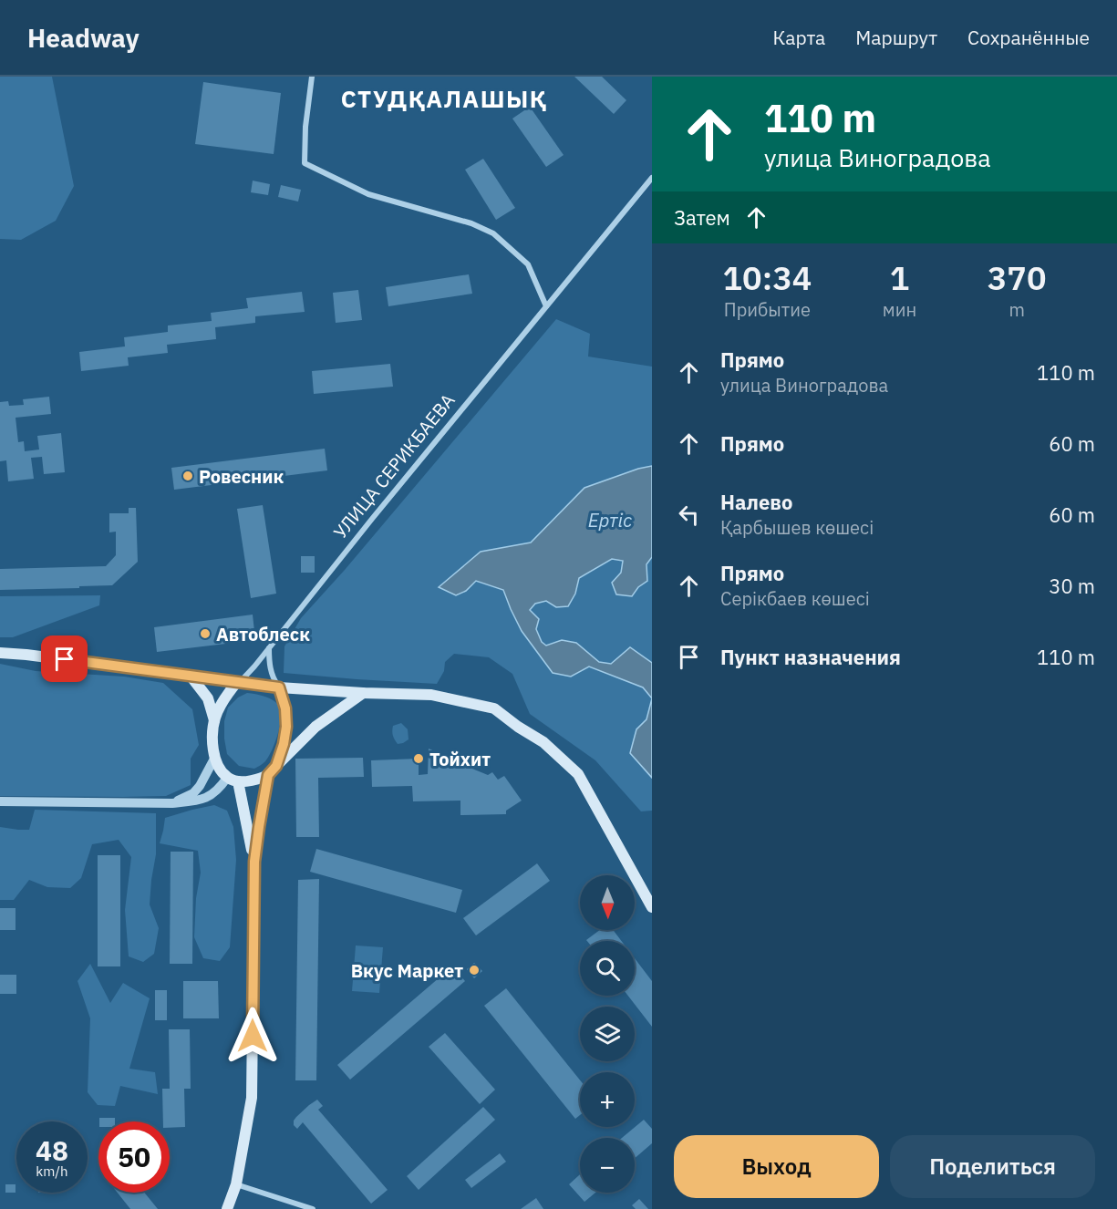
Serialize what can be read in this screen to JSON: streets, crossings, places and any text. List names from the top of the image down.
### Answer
{
  "streets": {
    "street": ["УЛИЦА СЕРИКБАЕВА"]
  },
  "districts": ["СТУДҚАЛАШЫҚ"],
  "water": ["Ертіс"],
  "places": [
    "Ровесник",
    "Автоблеск",
    "Тойхит",
    "Вкус Маркет"
  ],
  "north": "bottom",
  "page": {
    "header": "Headway",
    "nav": ["Карта", "Маршрут", "Сохранённые"],
    "turn": ["110 m", "улица Виноградова"],
    "then": "Затем",
    "eta": [
      "10:34",
      "Прибытие",
      "1",
      "мин",
      "370",
      "m"
    ],
    "list": [
      {
        "name": "Прямо",
        "note": "улица Виноградова",
        "value": "110 m"
      },
      {
        "name": "Прямо",
        "value": "60 m"
      },
      {
        "name": "Налево",
        "note": "Қарбышев көшесі",
        "value": "60 m"
      },
      {
        "name": "Прямо",
        "note": "Серікбаев көшесі",
        "value": "30 m"
      },
      {
        "name": "Пункт назначения",
        "value": "110 m"
      }
    ],
    "map_buttons": ["+", "−"],
    "speed": "48 km/h",
    "limit": "50",
    "buttons": ["Выход", "Поделиться"]
  }
}
